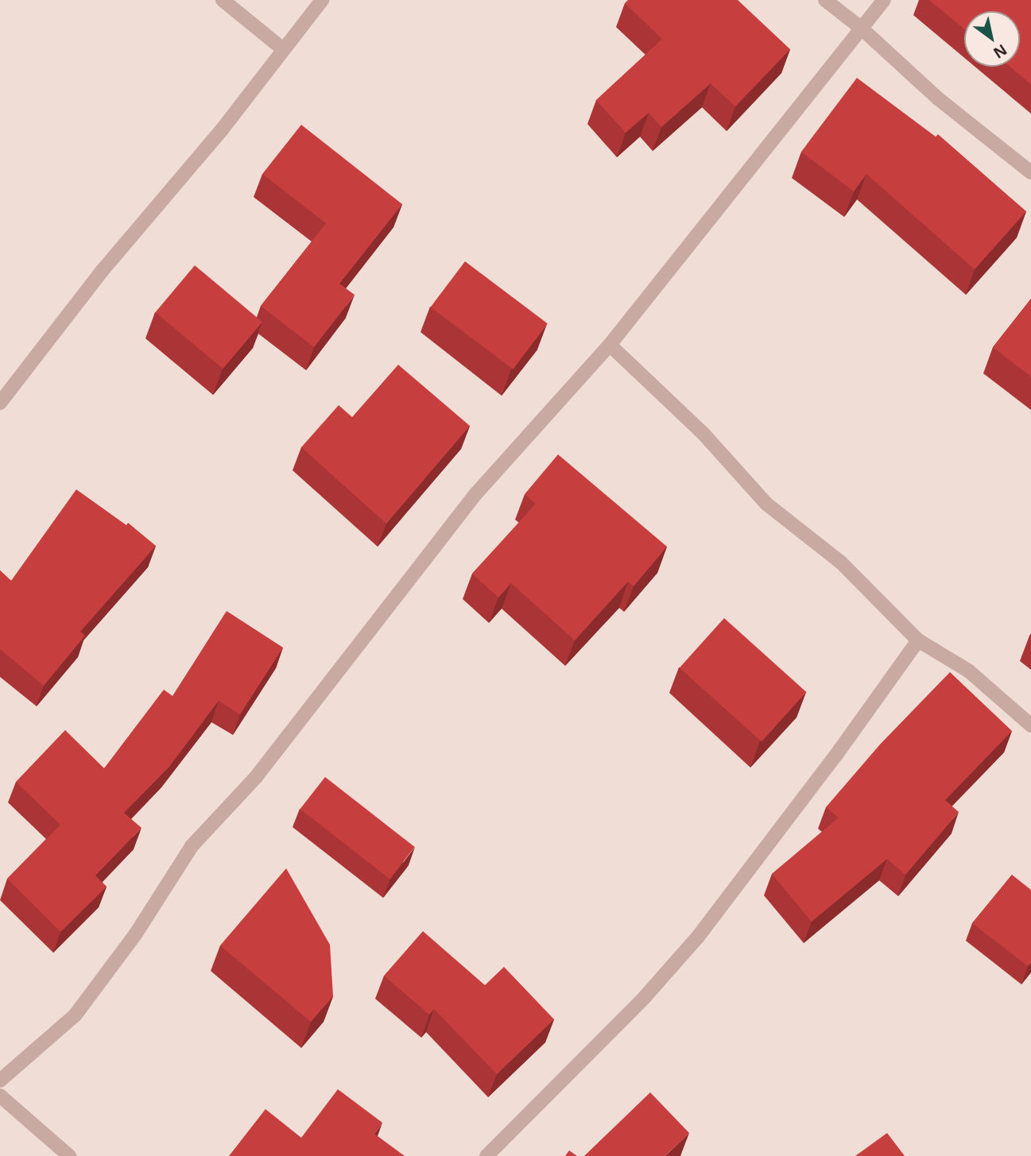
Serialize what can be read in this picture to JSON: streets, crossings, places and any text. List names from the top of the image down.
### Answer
{
  "north": "bottom right"
}
